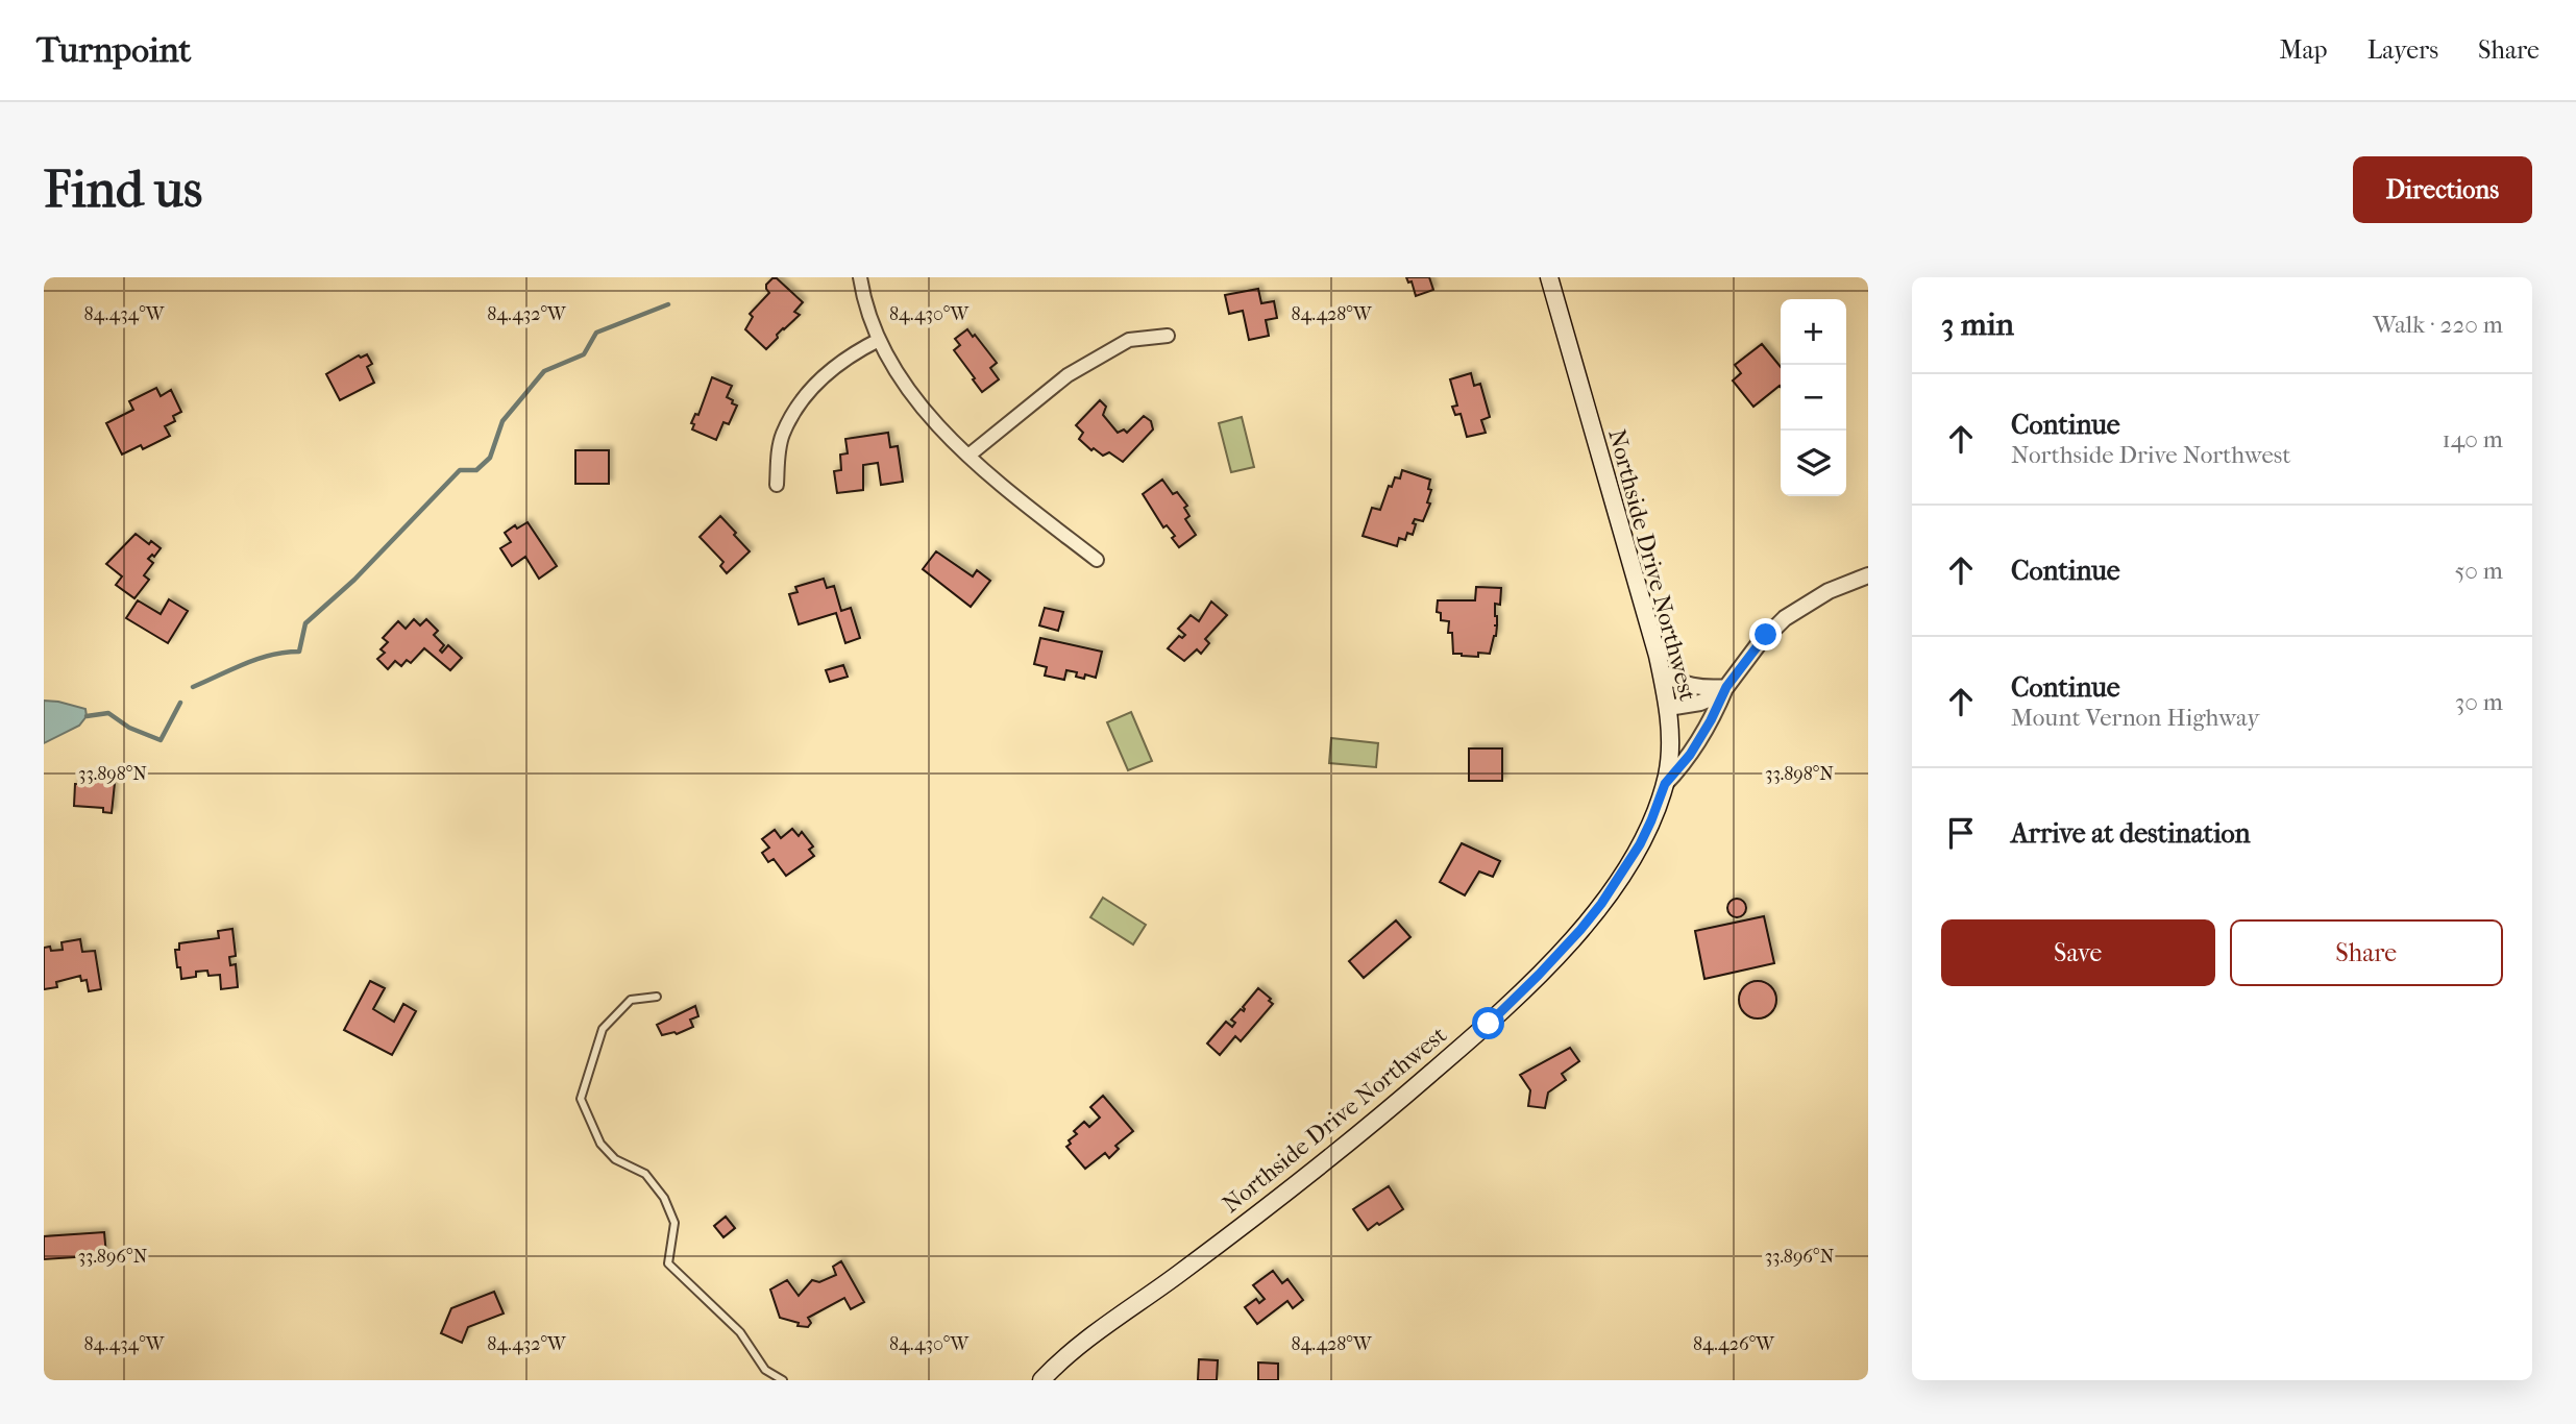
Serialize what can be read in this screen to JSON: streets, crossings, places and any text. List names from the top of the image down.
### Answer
{
  "streets": {
    "main road": ["Northside Drive Northwest"]
  },
  "page": {
    "header": "Turnpoint",
    "nav": ["Map", "Layers", "Share"],
    "buttons": [
      "Directions",
      ["Save", "Share"]
    ],
    "title": "Find us",
    "heading": ["3 min", "Walk · 220 m"],
    "map_buttons": ["+", "−"],
    "list": [
      ["Continue", "Northside Drive Northwest", "140 m"],
      ["Continue", "50 m"],
      ["Continue", "Mount Vernon Highway", "30 m"],
      "Arrive at destination"
    ]
  },
  "coordinates": [
    "84.434°W",
    "84.432°W",
    "84.430°W",
    "84.428°W",
    "33.898°N",
    "33.896°N",
    "84.426°W"
  ]
}
